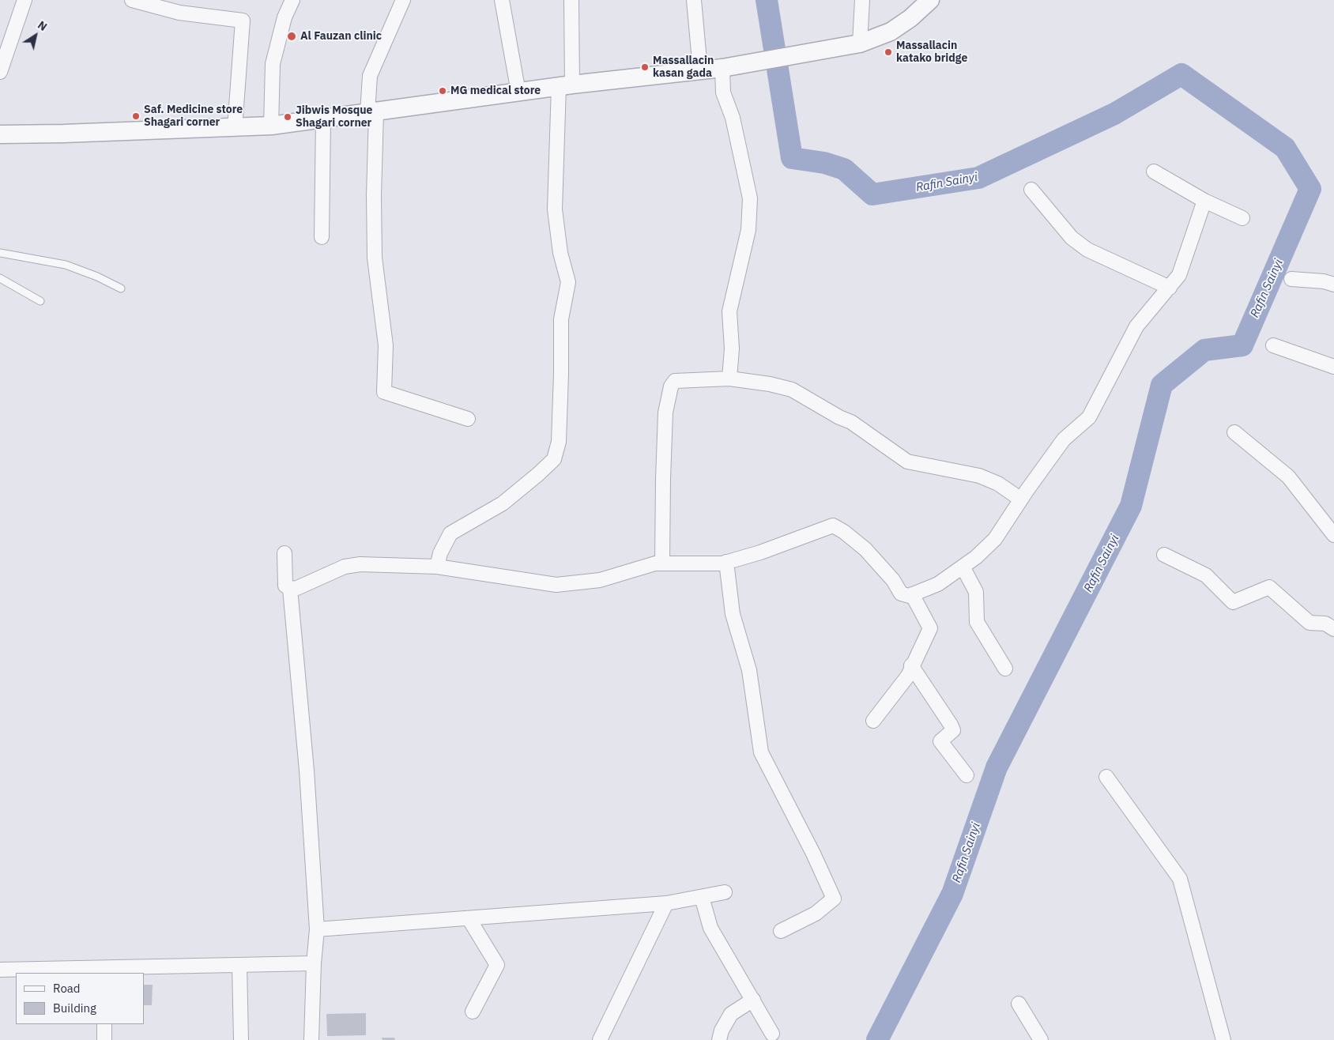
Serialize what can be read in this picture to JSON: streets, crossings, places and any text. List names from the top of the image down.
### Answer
{
  "water": ["Rafin Sainyi"],
  "places": [
    "Al Fauzan clinic",
    "Massallacin katako bridge",
    "Massallacin kasan gada",
    "MG medical store",
    "Saf. Medicine store Shagari corner",
    "Jibwis Mosque Shagari corner"
  ],
  "legend": ["Road", "Building"],
  "north": "top right"
}
